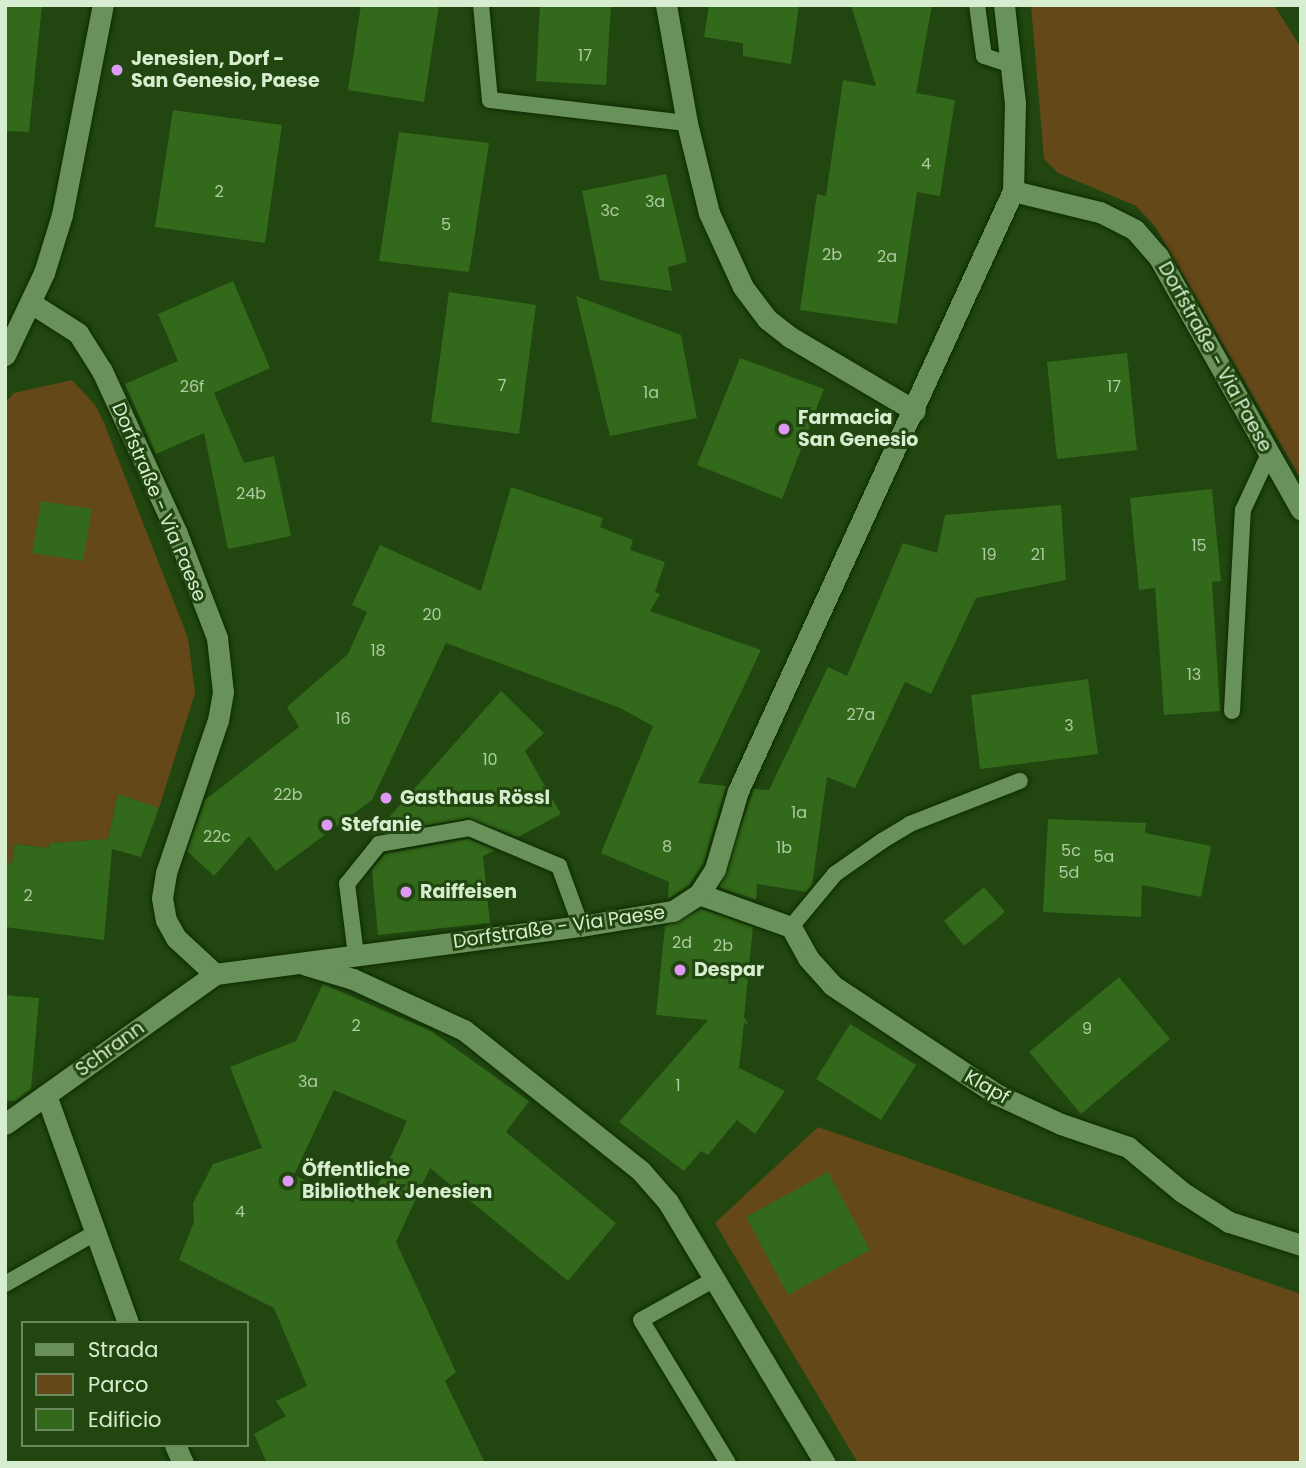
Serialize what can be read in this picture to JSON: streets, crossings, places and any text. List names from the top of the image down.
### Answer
{
  "streets": {
    "street": ["Dorfstraße - Via Paese", "Schrann", "Klapf"]
  },
  "crossings": [
    ["Dorfstraße - Via Paese", "Schrann"]
  ],
  "places": [
    "Jenesien, Dorf - San Genesio, Paese",
    "Farmacia San Genesio",
    "Gasthaus Rössl",
    "Stefanie",
    "Raiffeisen",
    "Despar",
    "Öffentliche Bibliothek Jenesien"
  ],
  "house_numbers": [
    "17",
    "4",
    "2",
    "3a",
    "3c",
    "5",
    "2b",
    "2a",
    "7",
    "26f",
    "17",
    "1a",
    "24b",
    "15",
    "19",
    "21",
    "20",
    "18",
    "13",
    "27a",
    "16",
    "3",
    "10",
    "22b",
    "1a",
    "22c",
    "8",
    "1b",
    "5c",
    "5a",
    "5d",
    "2",
    "2d",
    "2b",
    "2",
    "9",
    "3a",
    "1",
    "4"
  ],
  "legend": ["Strada", "Parco", "Edificio"]
}
